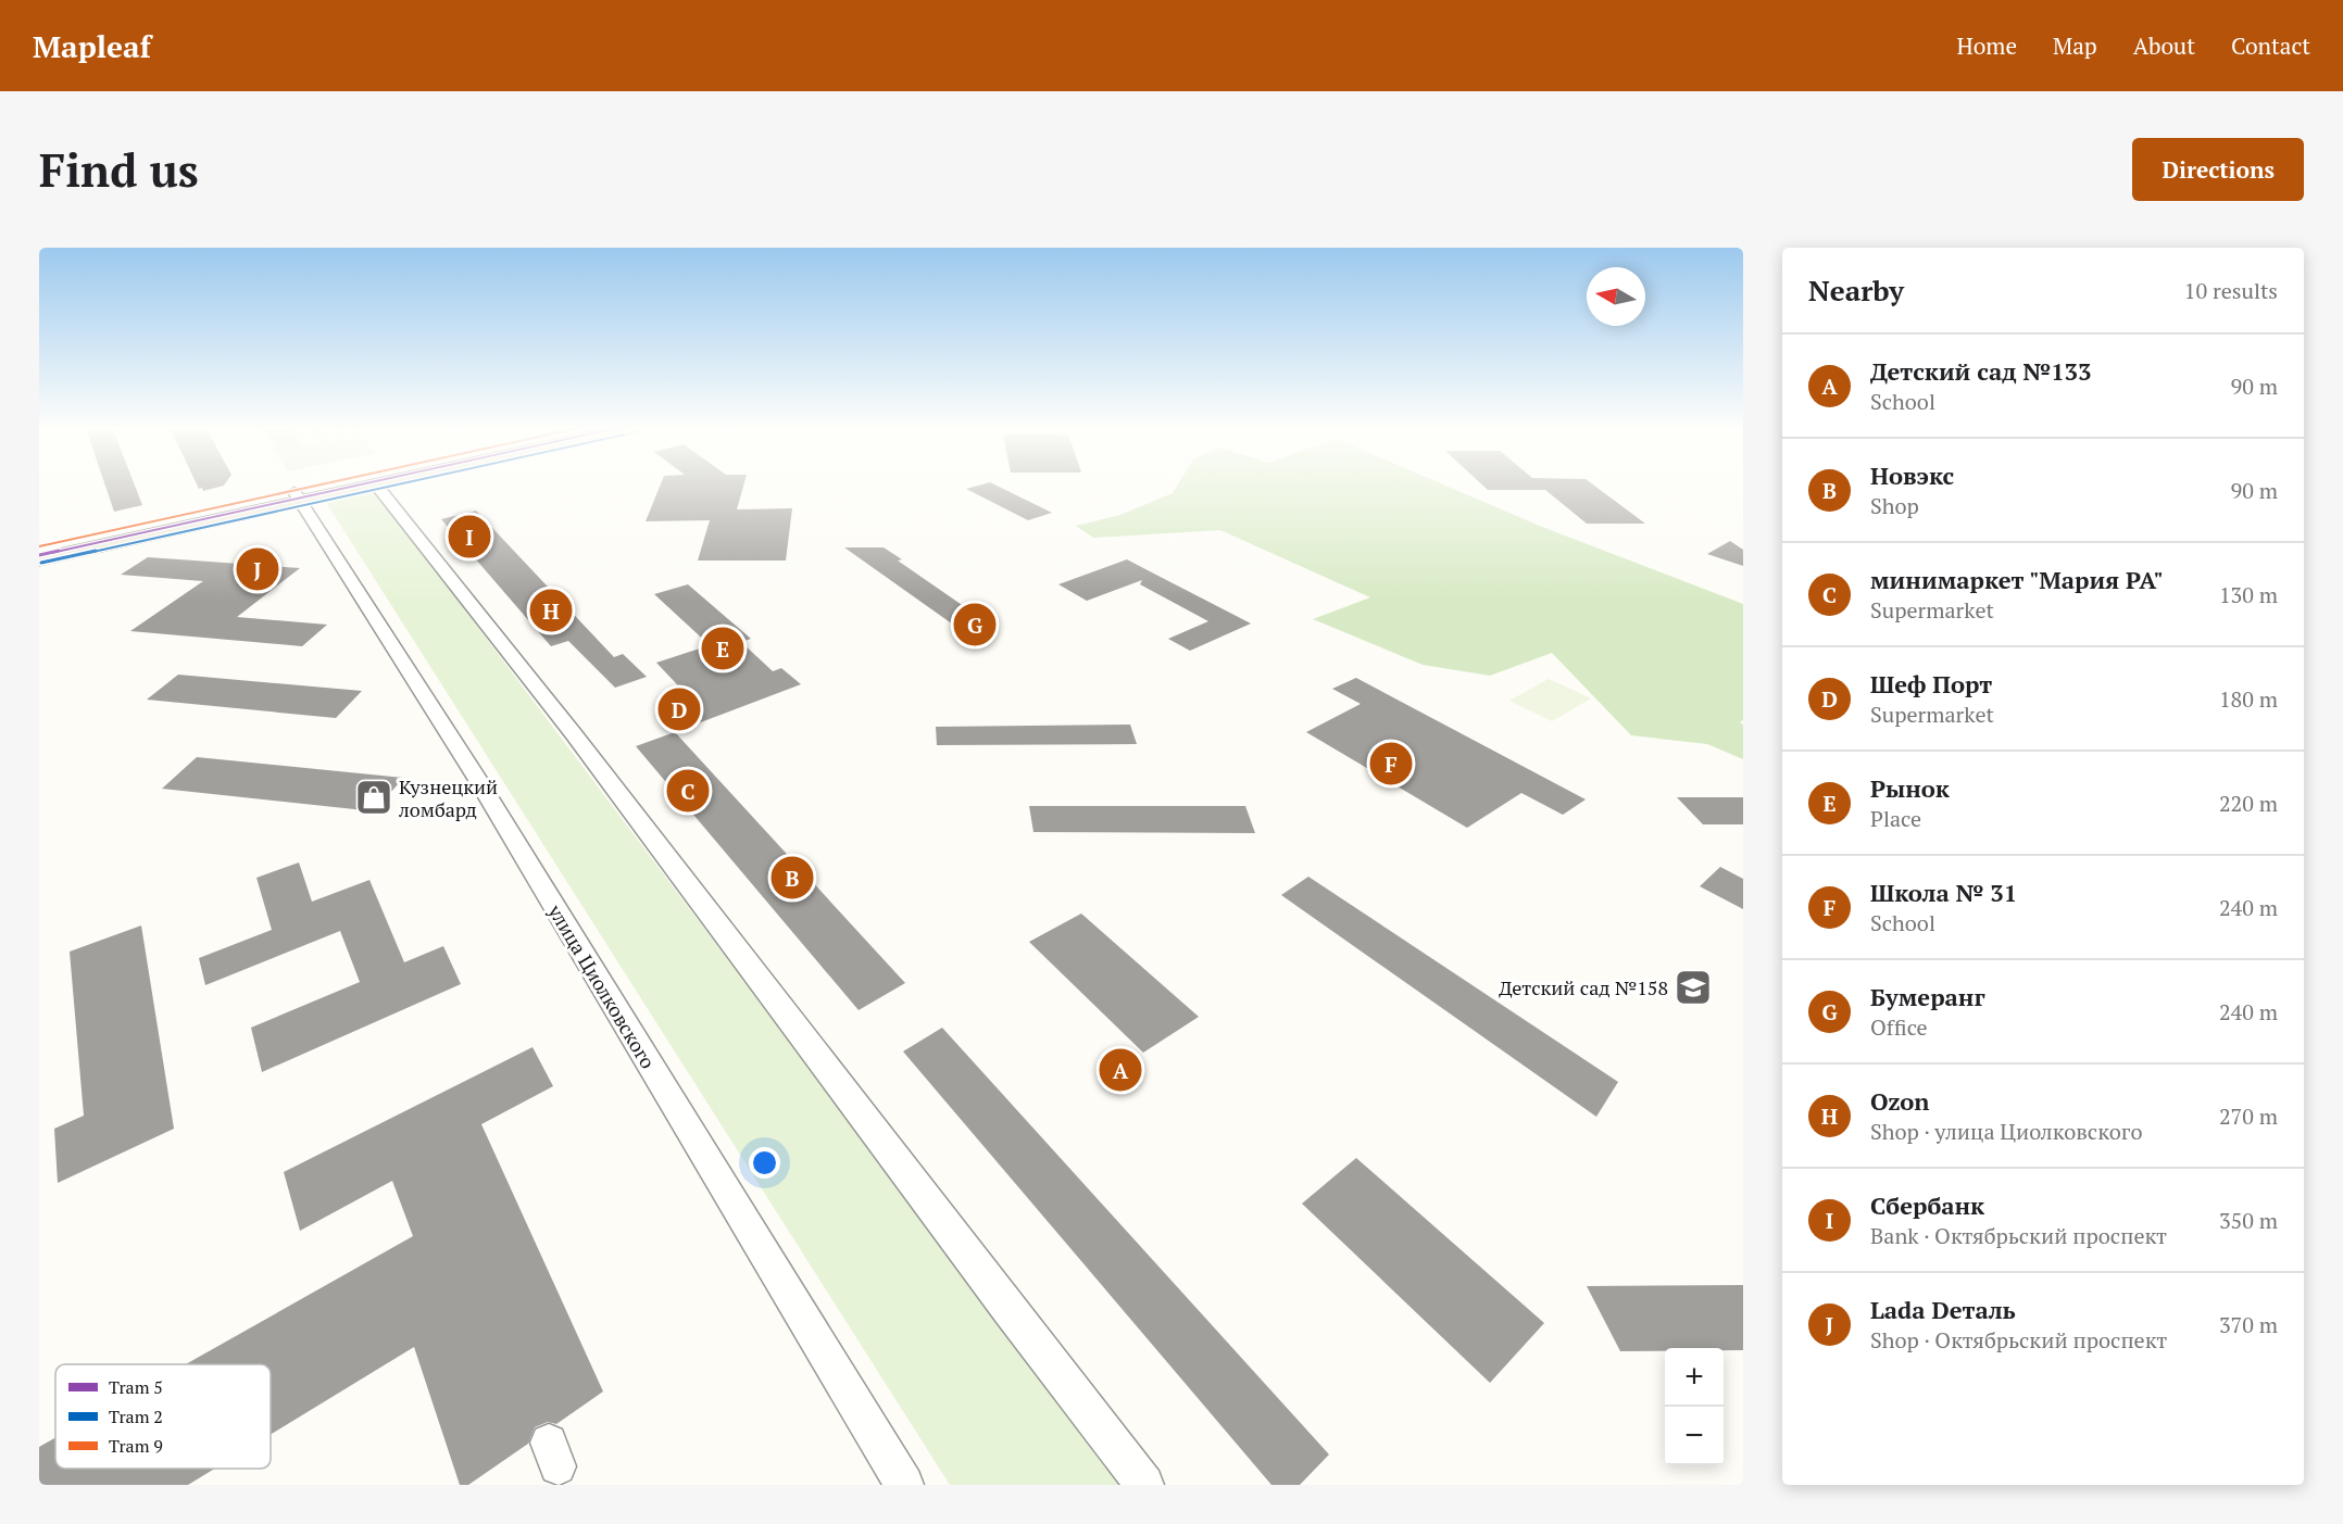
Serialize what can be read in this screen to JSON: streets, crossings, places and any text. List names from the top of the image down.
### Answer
{
  "streets": {
    "street": ["улица Циолковского"]
  },
  "places": {
    "shop": ["Кузнецкий ломбард"],
    "school or university": ["Детский сад №158"]
  },
  "lines": ["tram line 5", "tram line 2", "tram line 9"],
  "legend": ["Tram 5", "Tram 2", "Tram 9"],
  "north": "left",
  "page": {
    "header": "Mapleaf",
    "nav": [
      "Home",
      "Map",
      "About",
      "Contact"
    ],
    "buttons": "Directions",
    "title": "Find us",
    "heading": ["Nearby", "10 results"],
    "list": [
      {
        "mark": "A",
        "name": "Детский сад №133",
        "note": "School",
        "value": "90 m"
      },
      {
        "mark": "B",
        "name": "Новэкс",
        "note": "Shop",
        "value": "90 m"
      },
      {
        "mark": "C",
        "name": "минимаркет \"Мария РА\"",
        "note": "Supermarket",
        "value": "130 m"
      },
      {
        "mark": "D",
        "name": "Шеф Порт",
        "note": "Supermarket",
        "value": "180 m"
      },
      {
        "mark": "E",
        "name": "Рынок",
        "note": "Place",
        "value": "220 m"
      },
      {
        "mark": "F",
        "name": "Школа № 31",
        "note": "School",
        "value": "240 m"
      },
      {
        "mark": "G",
        "name": "Бумеранг",
        "note": "Office",
        "value": "240 m"
      },
      {
        "mark": "H",
        "name": "Ozon",
        "note": "Shop · улица Циолковского",
        "value": "270 m"
      },
      {
        "mark": "I",
        "name": "Сбербанк",
        "note": "Bank · Октябрьский проспект",
        "value": "350 m"
      },
      {
        "mark": "J",
        "name": "Lada Dеталь",
        "note": "Shop · Октябрьский проспект",
        "value": "370 m"
      }
    ],
    "pins": [
      "I",
      "J",
      "H",
      "G",
      "E",
      "D",
      "F",
      "C",
      "B",
      "A"
    ],
    "map_buttons": ["+", "−"]
  }
}
